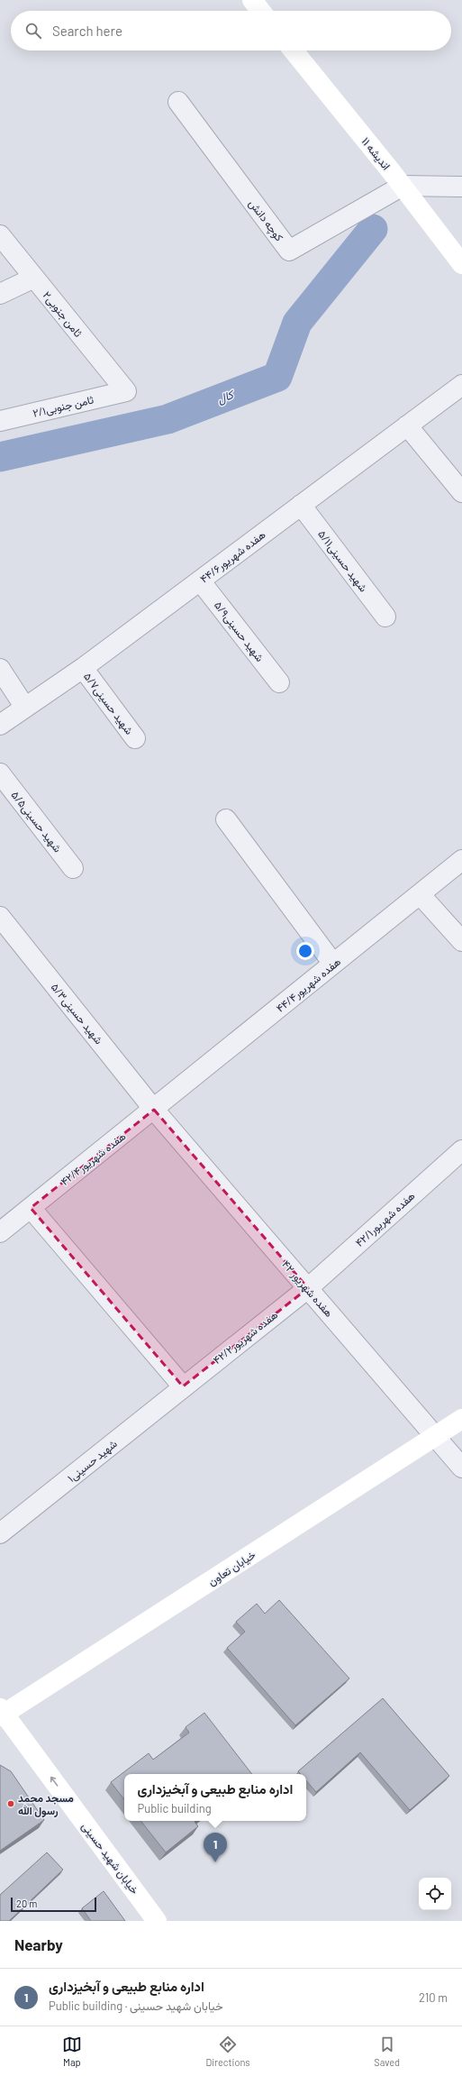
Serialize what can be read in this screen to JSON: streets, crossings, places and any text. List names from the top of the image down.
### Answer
{
  "streets": {
    "street": [
      "اندیشه ۱۱",
      "کوچه دانش",
      "ثامن جنوبی۲",
      "ثامن جنوبی۲/۱",
      "هفده شهریور۴۴/۶",
      "شهید حسینی۵/۱۱",
      "شهید حسینی۵/۹",
      "شهید حسینی۵/۷",
      "شهید حسینی۵/۵",
      "هفده شهریور۴۴/۴",
      "شهید حسینی۵/۳",
      "هفده شهریور۴۲/۴",
      "هفده شهریور۴۲/۱",
      "هفده شهریور ۴۲",
      "هفده شهریور۴۲/۲",
      "شهید حسینی۱",
      "خیابان تعاون",
      "خیابان شهید حسینی"
    ]
  },
  "crossings": [
    ["اندیشه ۱۱", "کوچه دانش"],
    ["ثامن جنوبی۲", "ثامن جنوبی۲/۱"],
    ["هفده شهریور۴۴/۶", "شهید حسینی۵/۱۱"],
    ["هفده شهریور۴۴/۶", "شهید حسینی۵/۹"],
    ["هفده شهریور۴۴/۶", "شهید حسینی۵/۷"],
    ["هفده شهریور۴۴/۴", "شهید حسینی۵/۳"],
    ["هفده شهریور۴۴/۴", "هفده شهریور۴۲/۴"],
    ["هفده شهریور۴۴/۴", "هفده شهریور ۴۲"],
    ["شهید حسینی۵/۳", "هفده شهریور۴۲/۴"],
    ["شهید حسینی۵/۳", "هفده شهریور ۴۲"],
    ["هفده شهریور۴۲/۴", "هفده شهریور ۴۲"],
    ["هفده شهریور۴۲/۱", "هفده شهریور ۴۲"],
    ["هفده شهریور۴۲/۱", "هفده شهریور۴۲/۲"],
    ["هفده شهریور ۴۲", "هفده شهریور۴۲/۲"],
    ["هفده شهریور ۴۲", "خیابان تعاون"],
    ["هفده شهریور۴۲/۲", "شهید حسینی۱"],
    ["خیابان تعاون", "خیابان شهید حسینی"]
  ],
  "one_way": ["خیابان شهید حسینی"],
  "water": ["کال"],
  "places": ["مسجد محمد رسول الله"],
  "scale_bar": "20 m",
  "page": {
    "search": "Search here",
    "popup": ["اداره منابع طبیعی و آبخیزداری", "Public building"],
    "pins": "1",
    "scale": "20 m",
    "heading": "Nearby",
    "list": [
      {
        "mark": "1",
        "name": "اداره منابع طبیعی و آبخیزداری",
        "note": "Public building · خیابان شهید حسینی",
        "value": "210 m"
      }
    ],
    "nav": ["Map", "Directions", "Saved"]
  }
}
